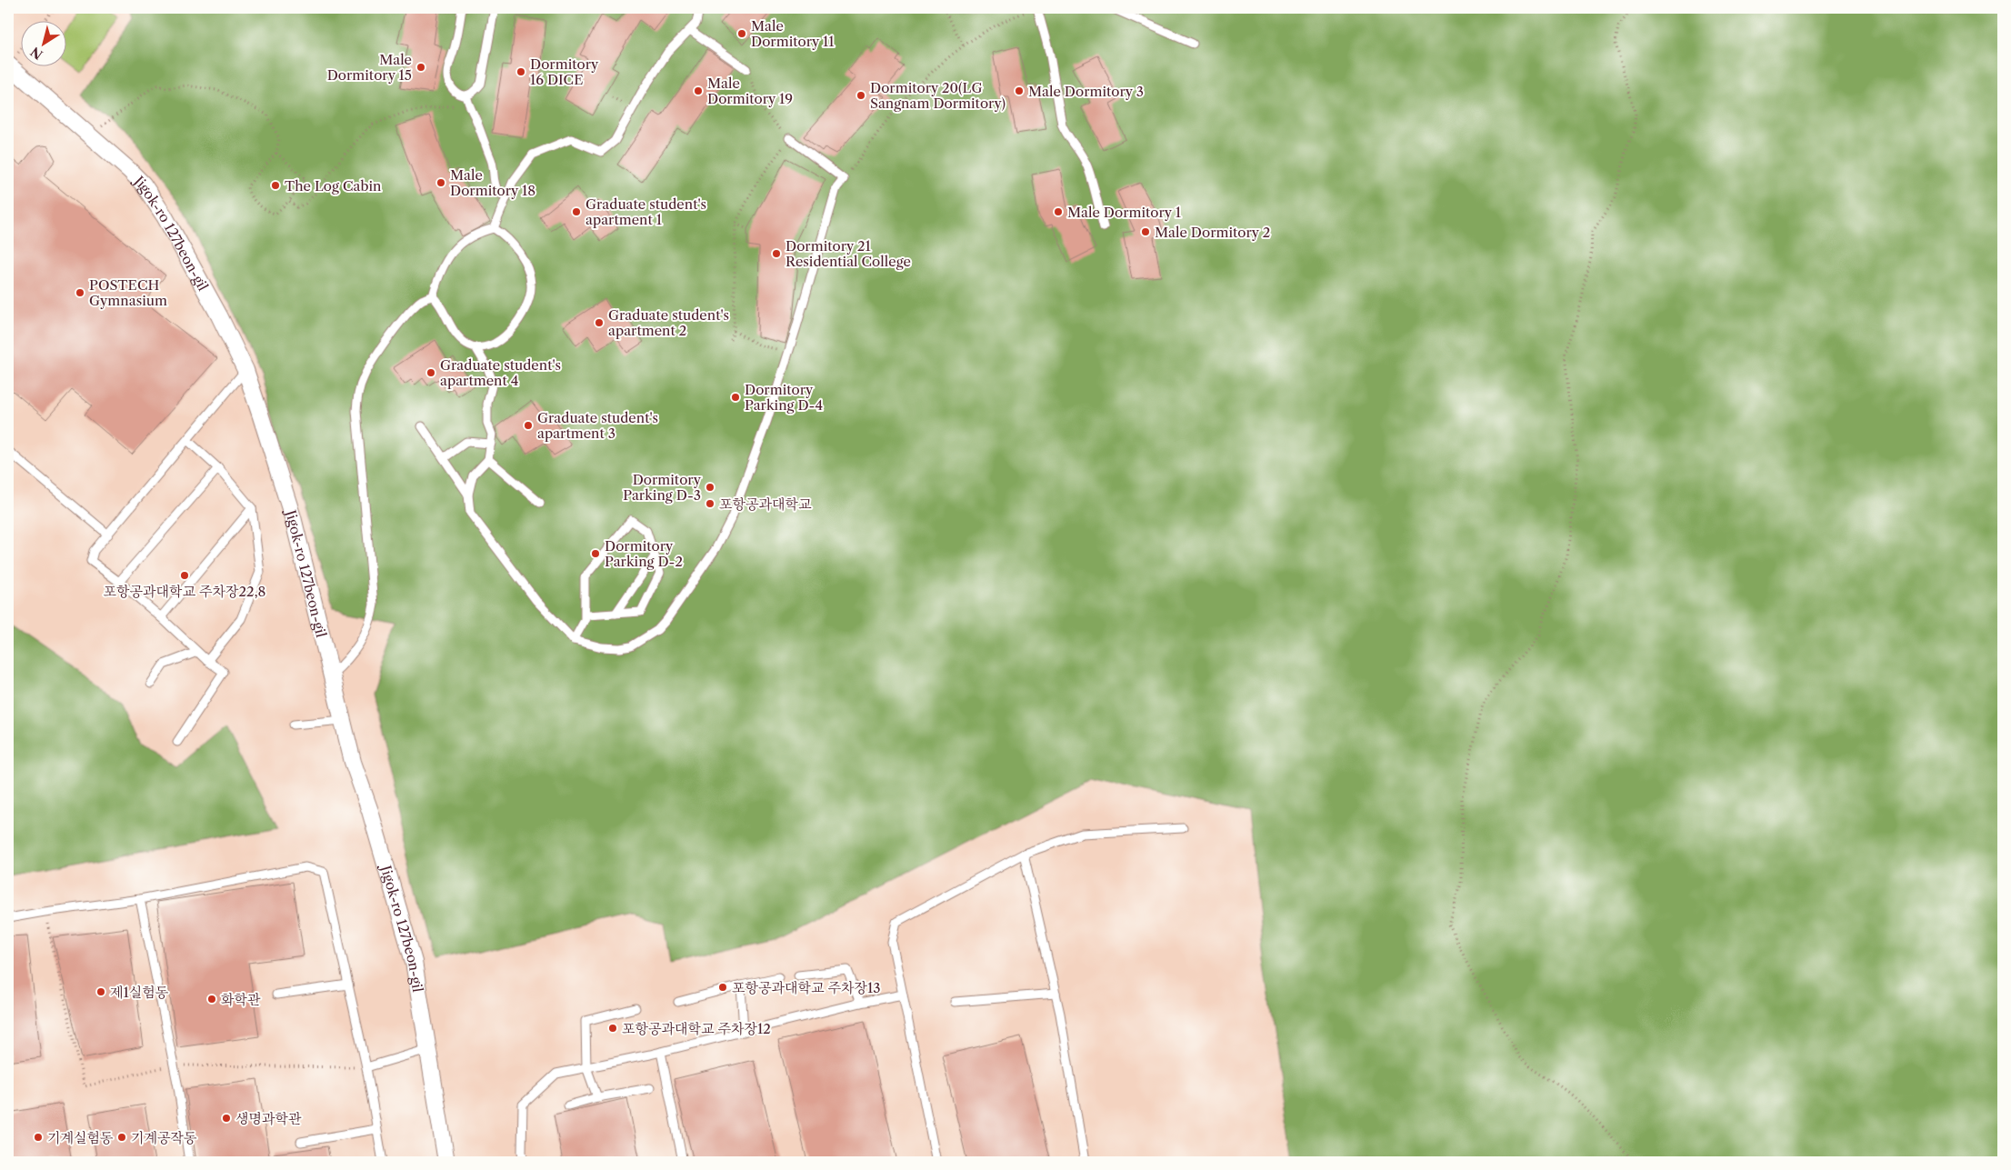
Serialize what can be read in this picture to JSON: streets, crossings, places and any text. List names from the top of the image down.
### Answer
{
  "streets": {
    "street": ["Jigok-ro 127beon-gil"]
  },
  "places": [
    "Male Dormitory 11",
    "Male Dormitory 15",
    "Dormitory 16 DICE",
    "Male Dormitory 19",
    "Male Dormitory 3",
    "Dormitory 20(LG Sangnam Dormitory)",
    "Male Dormitory 18",
    "The Log Cabin",
    "Graduate student's apartment 1",
    "Male Dormitory 1",
    "Male Dormitory 2",
    "Dormitory 21 Residential College",
    "POSTECH Gymnasium",
    "Graduate student's apartment 2",
    "Graduate student's apartment 4",
    "Dormitory Parking D-4",
    "Graduate student's apartment 3",
    "Dormitory Parking D-3",
    "포항공과대학교",
    "Dormitory Parking D-2",
    "포항공과대학교 주차장22,8",
    "포항공과대학교 주차장13",
    "제1실험동",
    "화학관",
    "포항공과대학교 주차장12",
    "생명과학관",
    "기계실험동",
    "기계공작동"
  ],
  "north": "bottom left"
}
